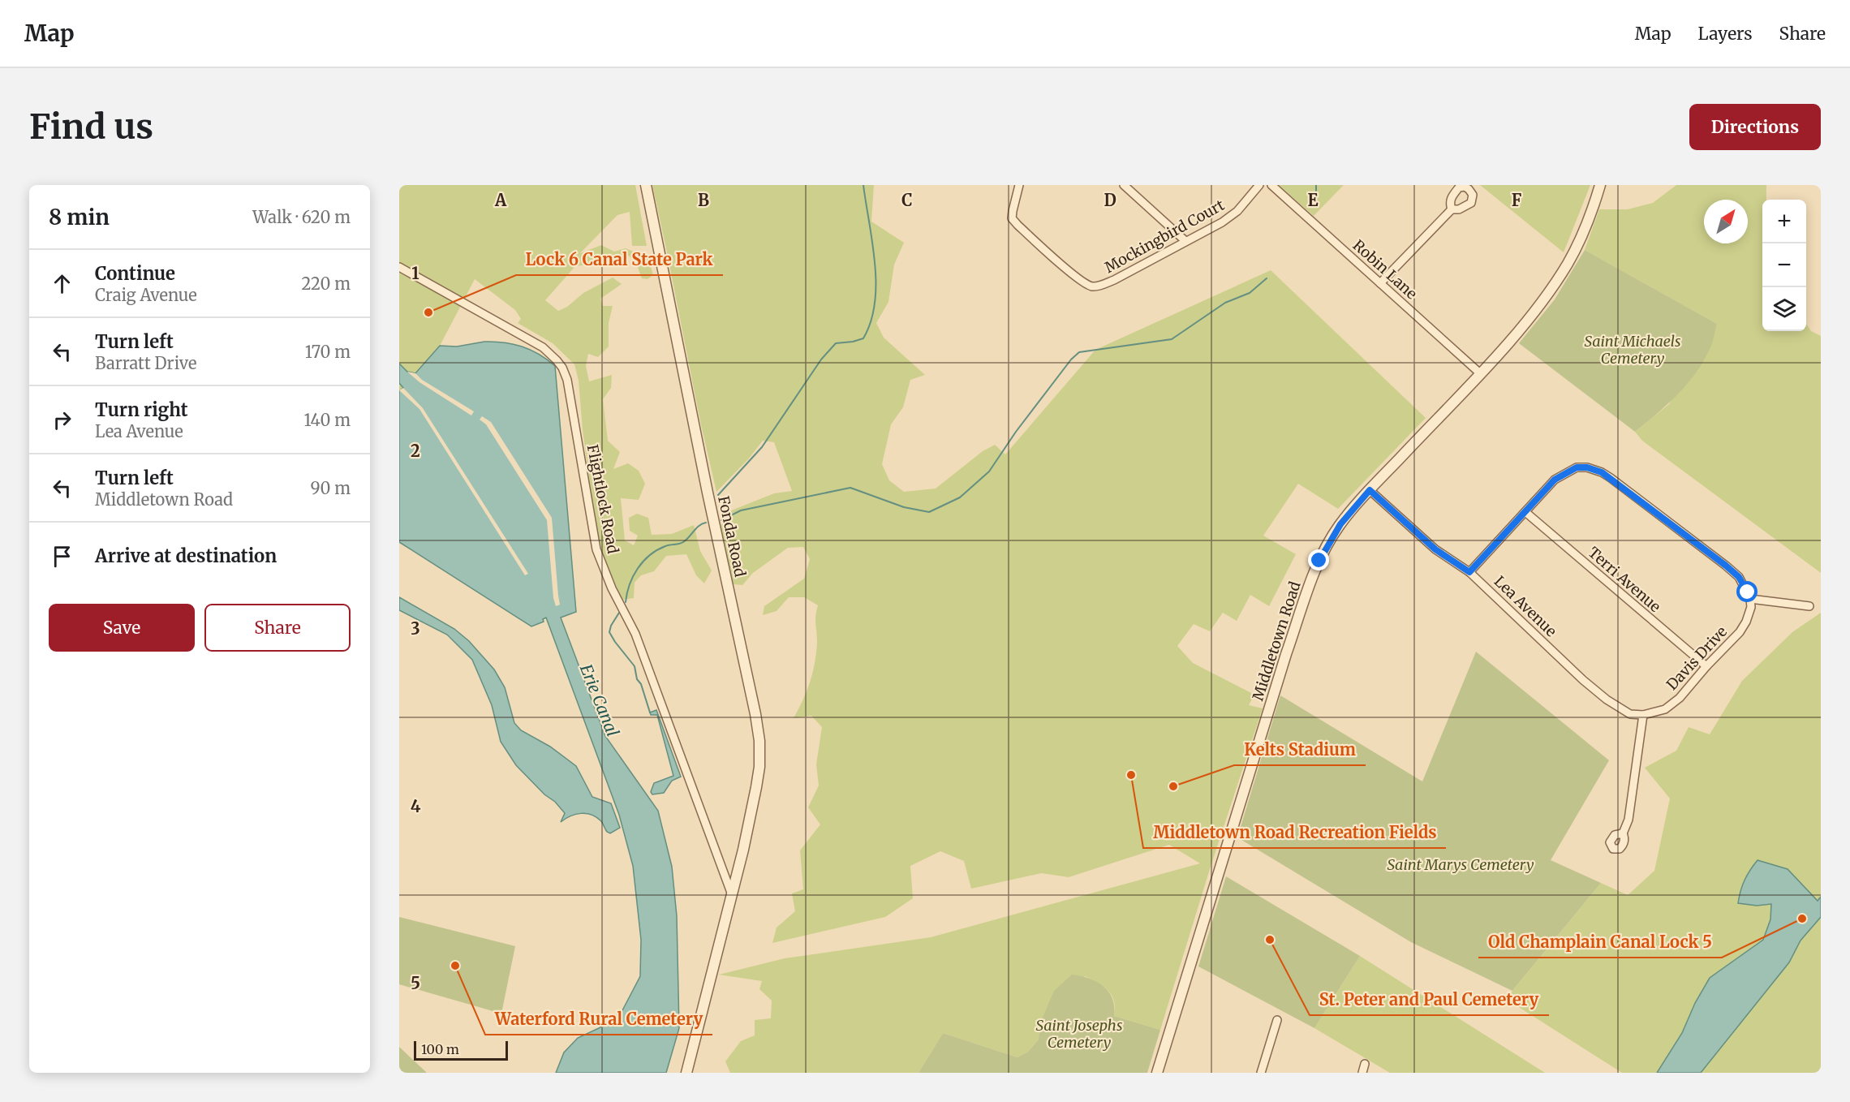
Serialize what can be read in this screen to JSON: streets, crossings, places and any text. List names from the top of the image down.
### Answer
{
  "streets": {
    "street": [
      "Mockingbird Court",
      "Robin Lane",
      "Flightlock Road",
      "Fonda Road",
      "Terri Avenue",
      "Lea Avenue",
      "Middletown Road",
      "Davis Drive"
    ]
  },
  "crossings": [
    ["Robin Lane", "Middletown Road"],
    ["Flightlock Road", "Fonda Road"],
    ["Terri Avenue", "Davis Drive"],
    ["Lea Avenue", "Middletown Road"],
    ["Lea Avenue", "Davis Drive"]
  ],
  "water": ["Erie Canal"],
  "parks": ["Saint Michaels Cemetery", "Saint Marys Cemetery", "Saint Josephs Cemetery"],
  "places": [
    "Lock 6 Canal State Park",
    "Middletown Road Recreation Fields",
    "Kelts Stadium",
    "Old Champlain Canal Lock 5",
    "St. Peter and Paul Cemetery",
    "Waterford Rural Cemetery"
  ],
  "scale_bar": "100 m",
  "north": "top right",
  "page": {
    "header": "Map",
    "nav": ["Map", "Layers", "Share"],
    "buttons": [
      "Directions",
      ["Save", "Share"]
    ],
    "title": "Find us",
    "heading": ["8 min", "Walk · 620 m"],
    "map_buttons": ["+", "−"],
    "list": [
      ["Continue", "Craig Avenue", "220 m"],
      ["Turn left", "Barratt Drive", "170 m"],
      ["Turn right", "Lea Avenue", "140 m"],
      ["Turn left", "Middletown Road", "90 m"],
      "Arrive at destination"
    ],
    "scale": "100 m"
  },
  "grid": {
    "columns": [
      "A",
      "B",
      "C",
      "D",
      "E",
      "F"
    ],
    "rows": [
      "1",
      "2",
      "3",
      "4",
      "5"
    ]
  }
}
